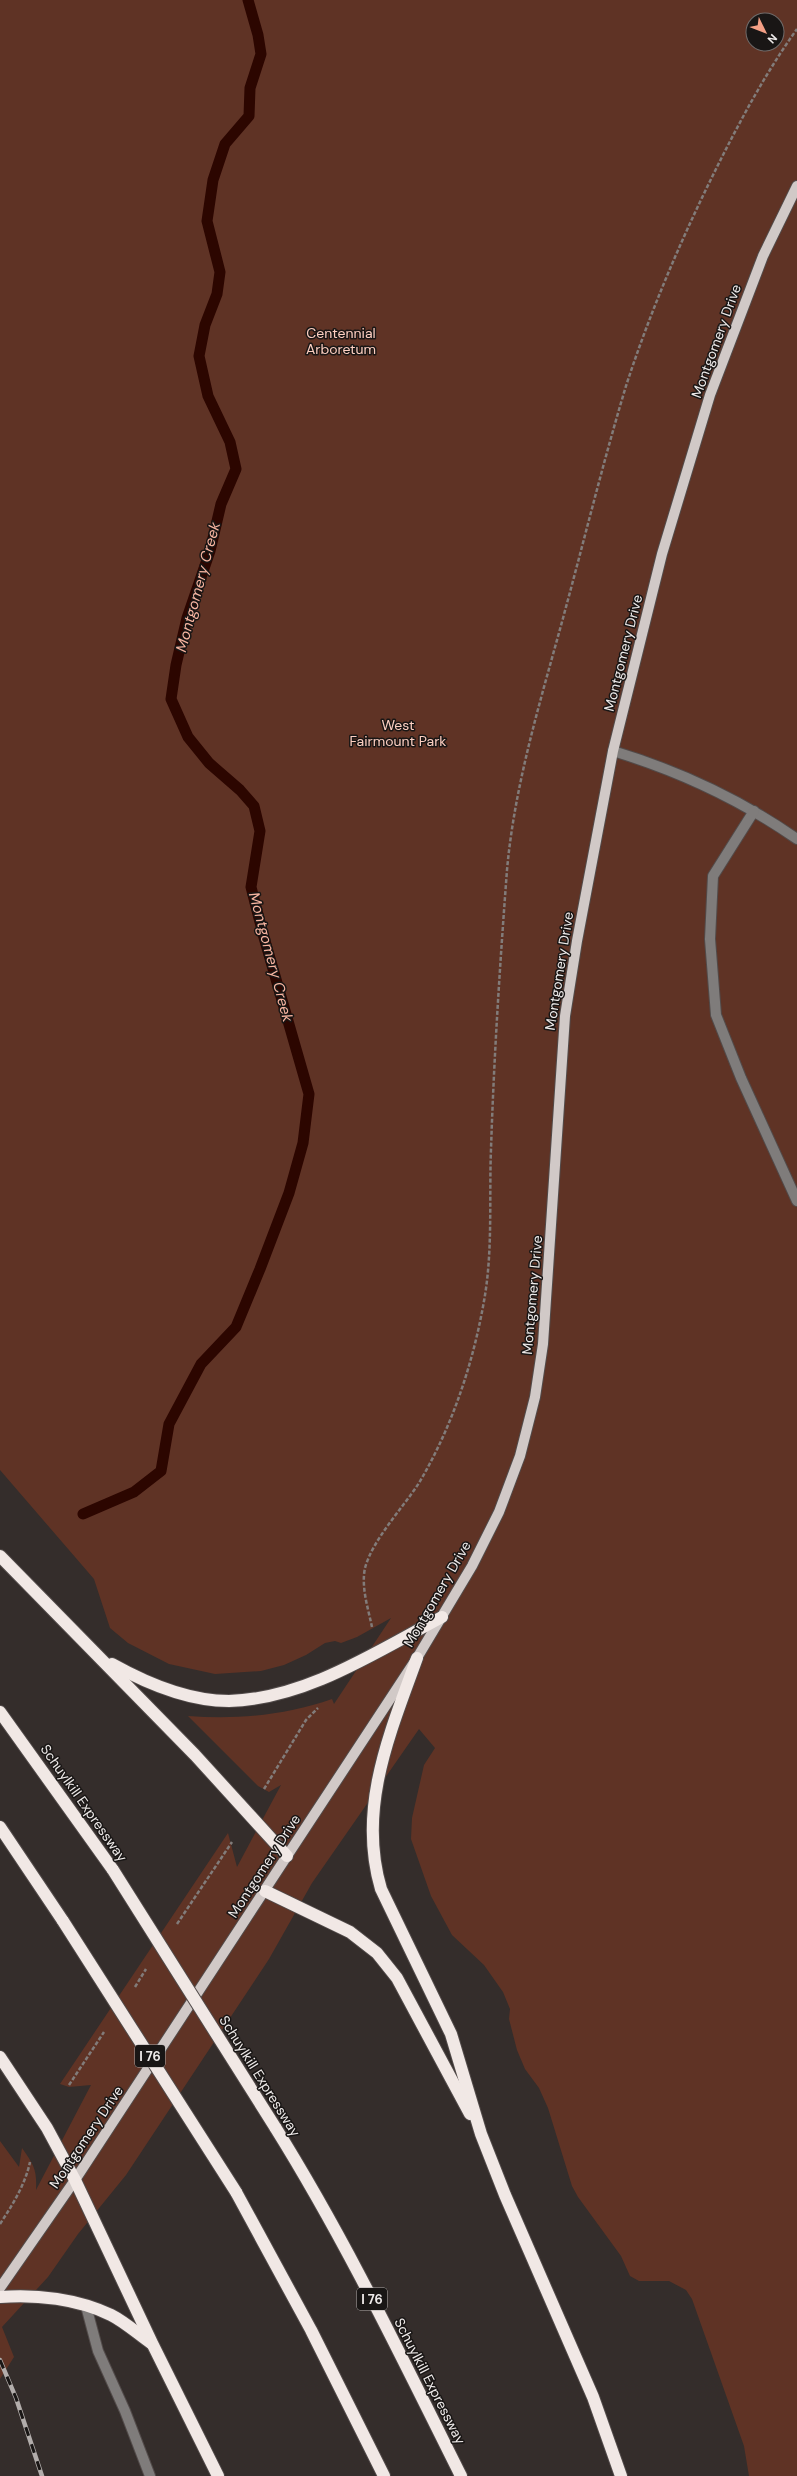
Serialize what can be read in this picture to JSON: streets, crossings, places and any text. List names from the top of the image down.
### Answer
{
  "streets": {
    "highway": ["Schuylkill Expressway", "I 76"],
    "main road": ["Montgomery Drive"]
  },
  "water": ["Montgomery Creek"],
  "parks": ["Centennial Arboretum", "West Fairmount Park"],
  "north": "bottom right"
}
